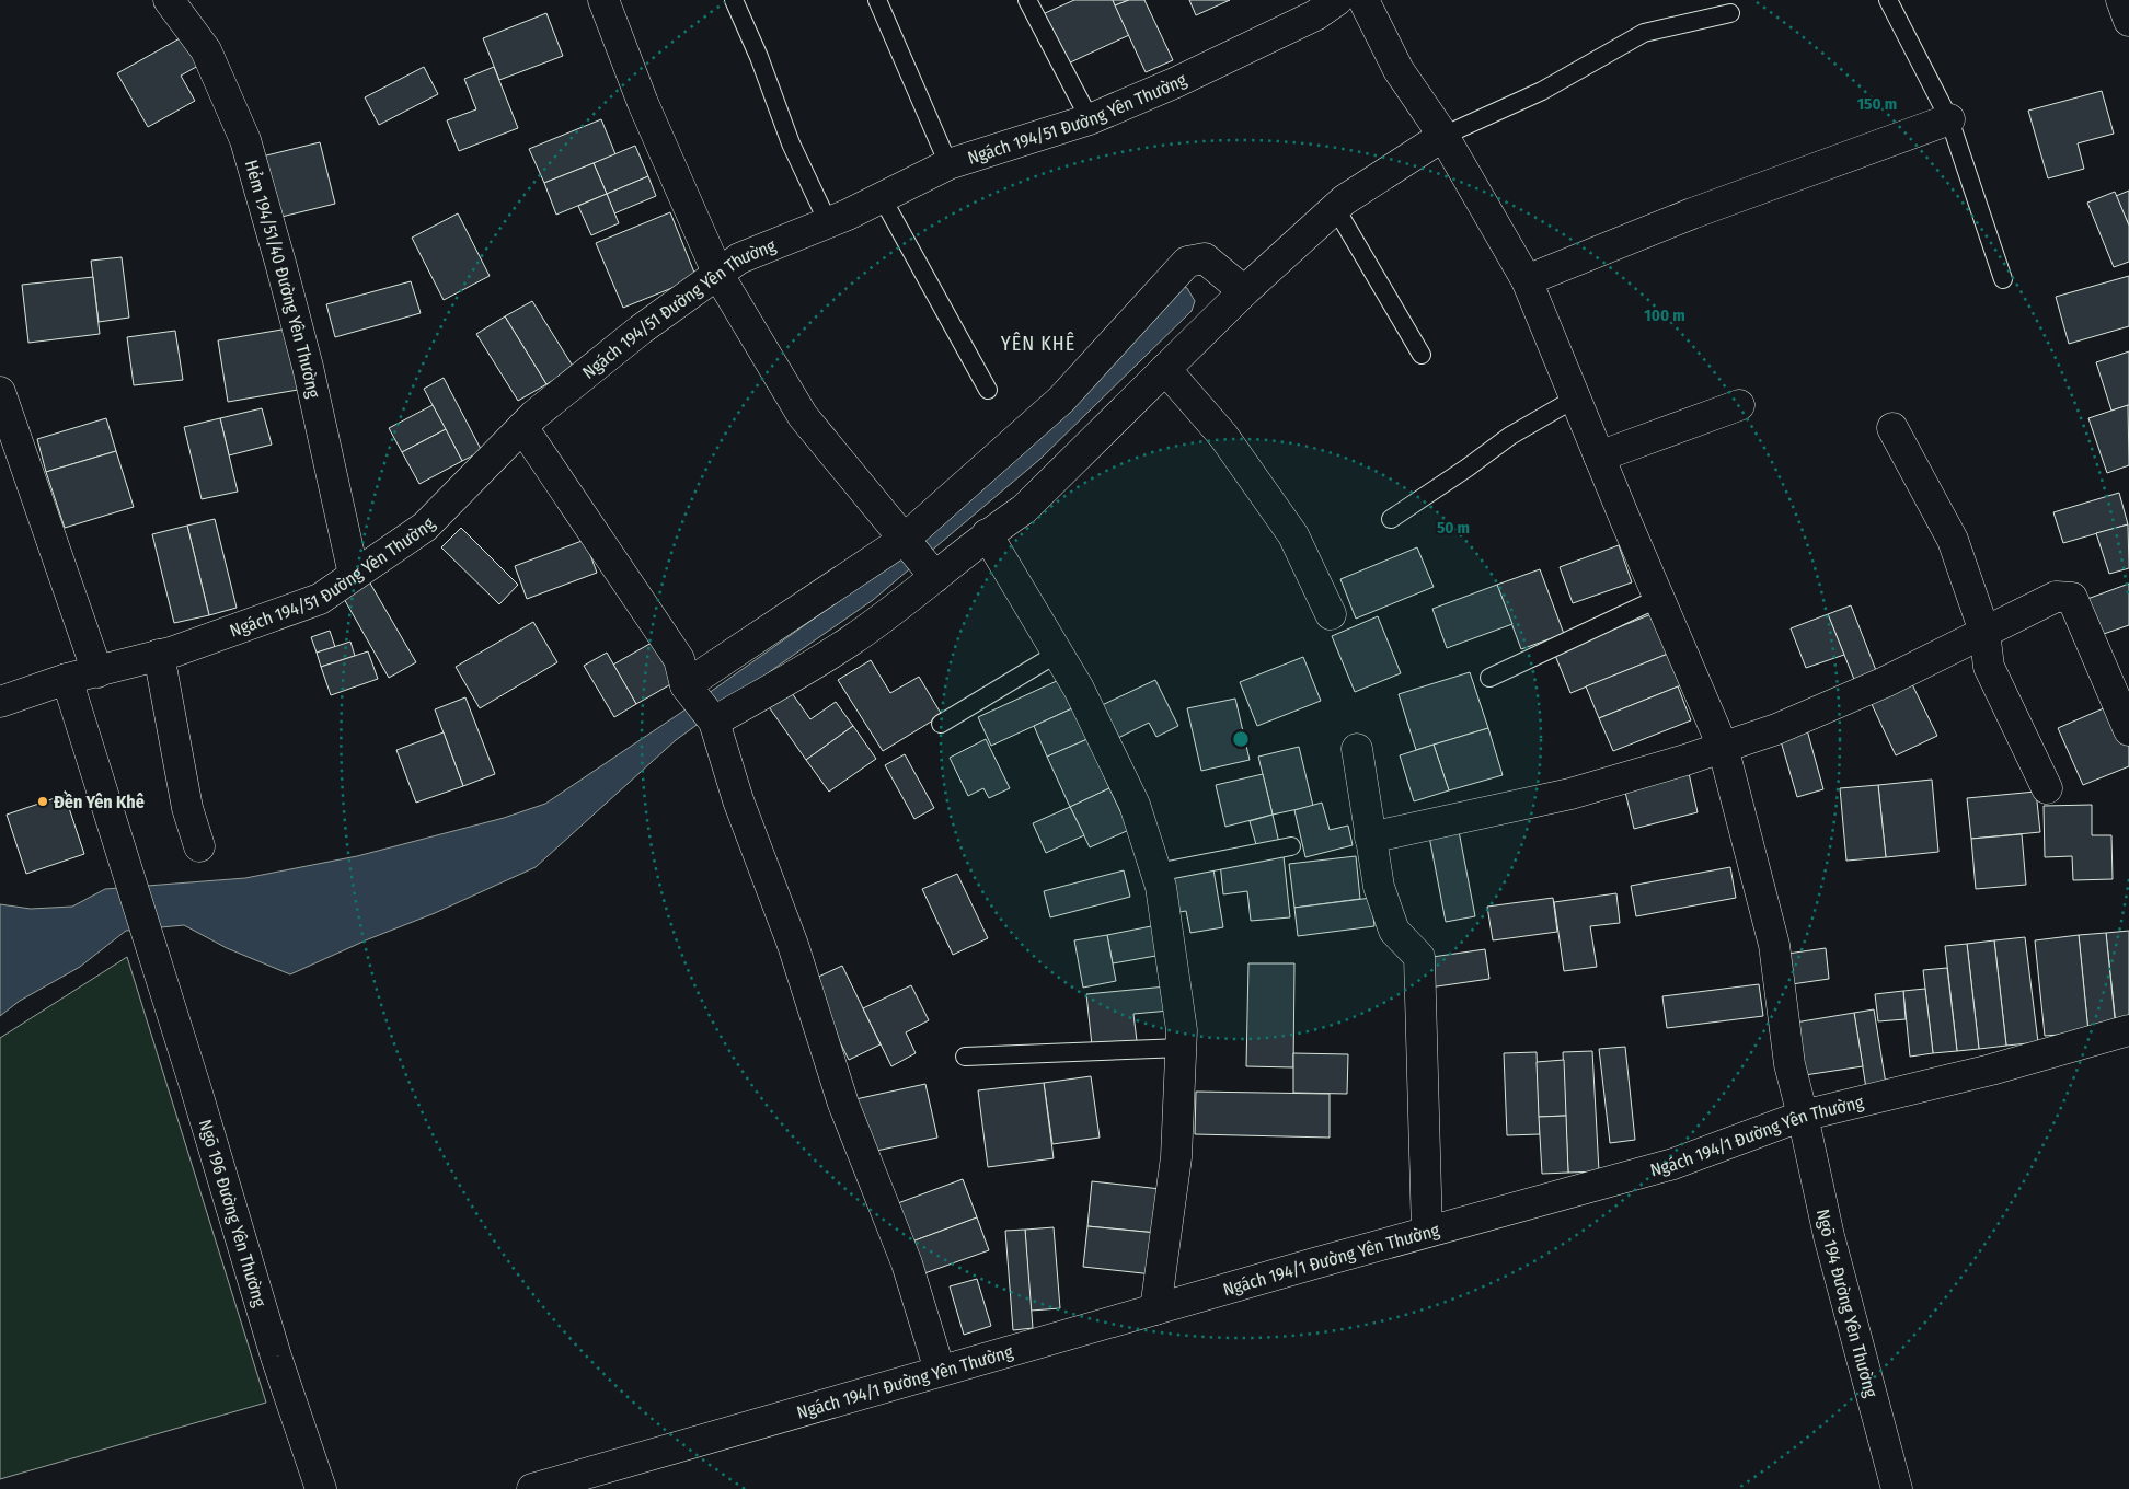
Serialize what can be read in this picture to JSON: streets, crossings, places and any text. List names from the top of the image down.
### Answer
{
  "streets": {
    "street": [
      "Ngách 194/51 Đường Yên Thường",
      "Hẻm 194/51/40 Đường Yên Thường",
      "Ngách 194/1 Đường Yên Thường",
      "Ngõ 196 Đường Yên Thường",
      "Ngõ 194 Đường Yên Thường"
    ]
  },
  "crossings": [
    ["Ngách 194/51 Đường Yên Thường", "Hẻm 194/51/40 Đường Yên Thường"],
    ["Ngách 194/51 Đường Yên Thường", "Ngõ 196 Đường Yên Thường"],
    ["Ngách 194/1 Đường Yên Thường", "Ngõ 194 Đường Yên Thường"]
  ],
  "districts": ["YÊN KHÊ"],
  "places": ["Đền Yên Khê"],
  "rings": ["150 m", "100 m", "50 m"]
}
